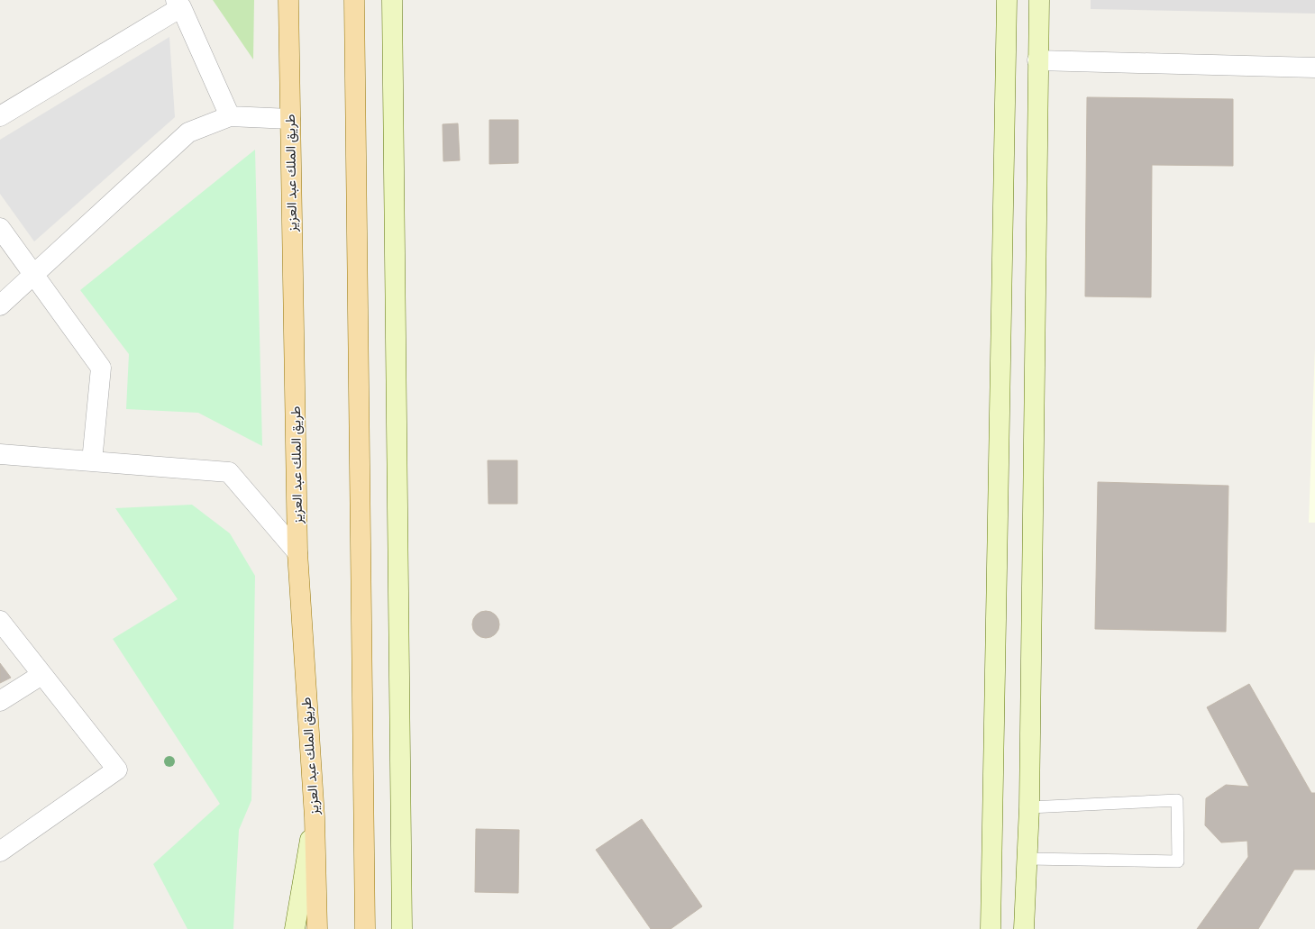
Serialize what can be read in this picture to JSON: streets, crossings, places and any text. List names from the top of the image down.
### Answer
{
  "streets": {
    "main road": ["طريق الملك عبد العزيز"]
  }
}
